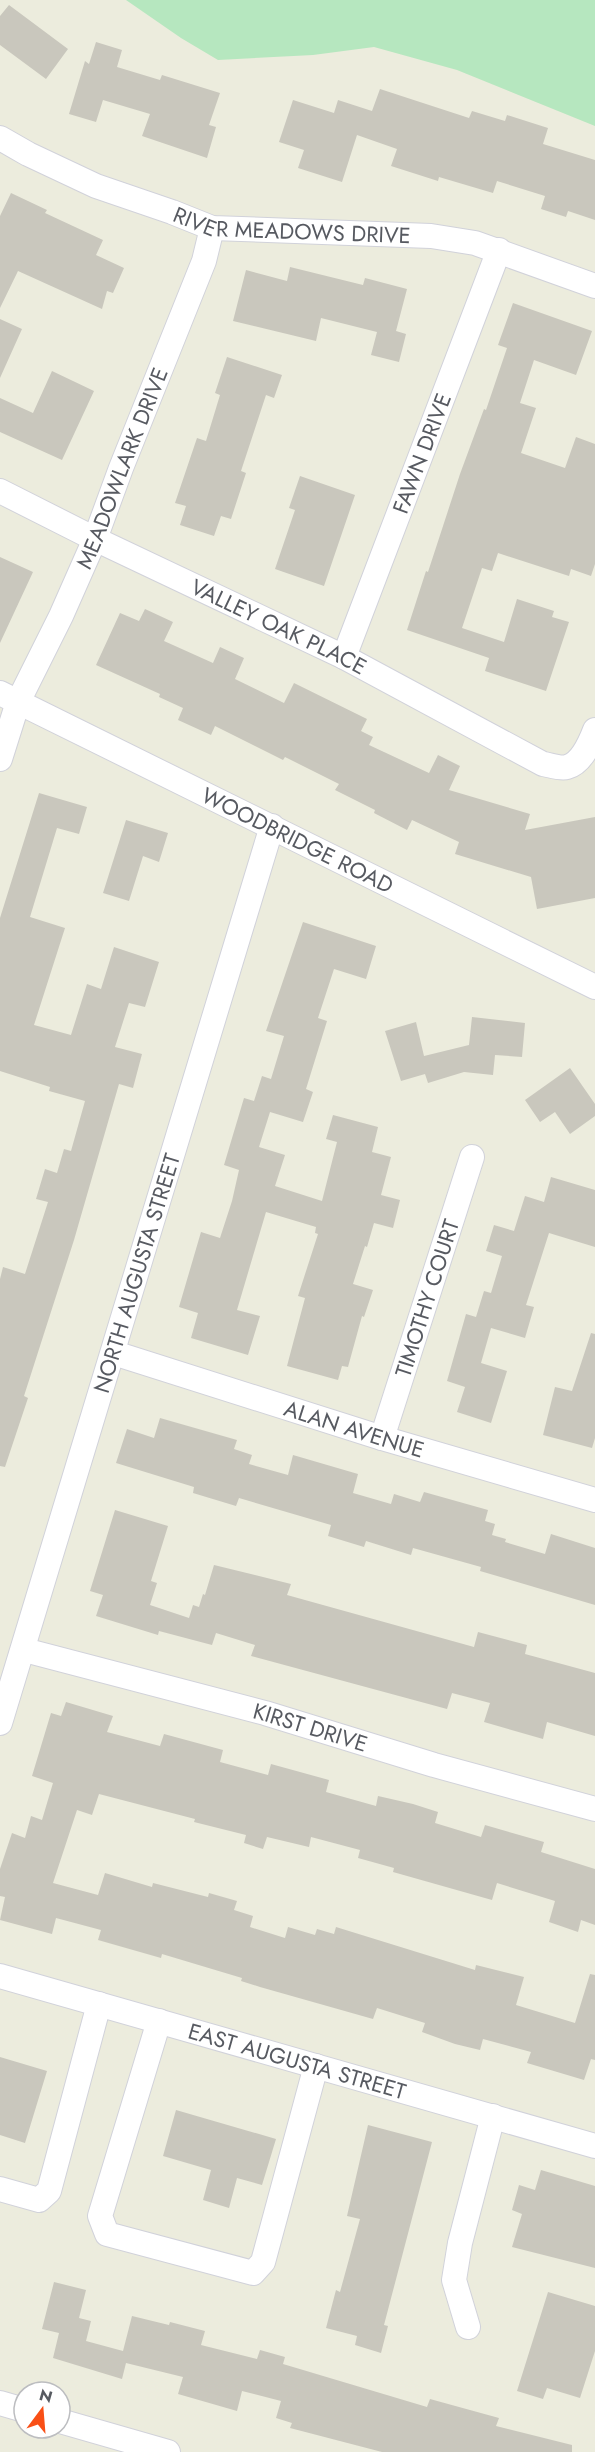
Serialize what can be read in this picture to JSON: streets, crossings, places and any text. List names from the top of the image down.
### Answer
{
  "streets": {
    "street": [
      "RIVER MEADOWS DRIVE",
      "FAWN DRIVE",
      "MEADOWLARK DRIVE",
      "VALLEY OAK PLACE",
      "WOODBRIDGE ROAD",
      "NORTH AUGUSTA STREET",
      "TIMOTHY COURT",
      "ALAN AVENUE",
      "KIRST DRIVE",
      "EAST AUGUSTA STREET"
    ]
  },
  "crossings": [
    ["RIVER MEADOWS DRIVE", "FAWN DRIVE"],
    ["RIVER MEADOWS DRIVE", "MEADOWLARK DRIVE"],
    ["FAWN DRIVE", "VALLEY OAK PLACE"],
    ["MEADOWLARK DRIVE", "VALLEY OAK PLACE"],
    ["MEADOWLARK DRIVE", "WOODBRIDGE ROAD"],
    ["WOODBRIDGE ROAD", "NORTH AUGUSTA STREET"],
    ["NORTH AUGUSTA STREET", "ALAN AVENUE"],
    ["NORTH AUGUSTA STREET", "KIRST DRIVE"],
    ["TIMOTHY COURT", "ALAN AVENUE"]
  ],
  "north": "top"
}
